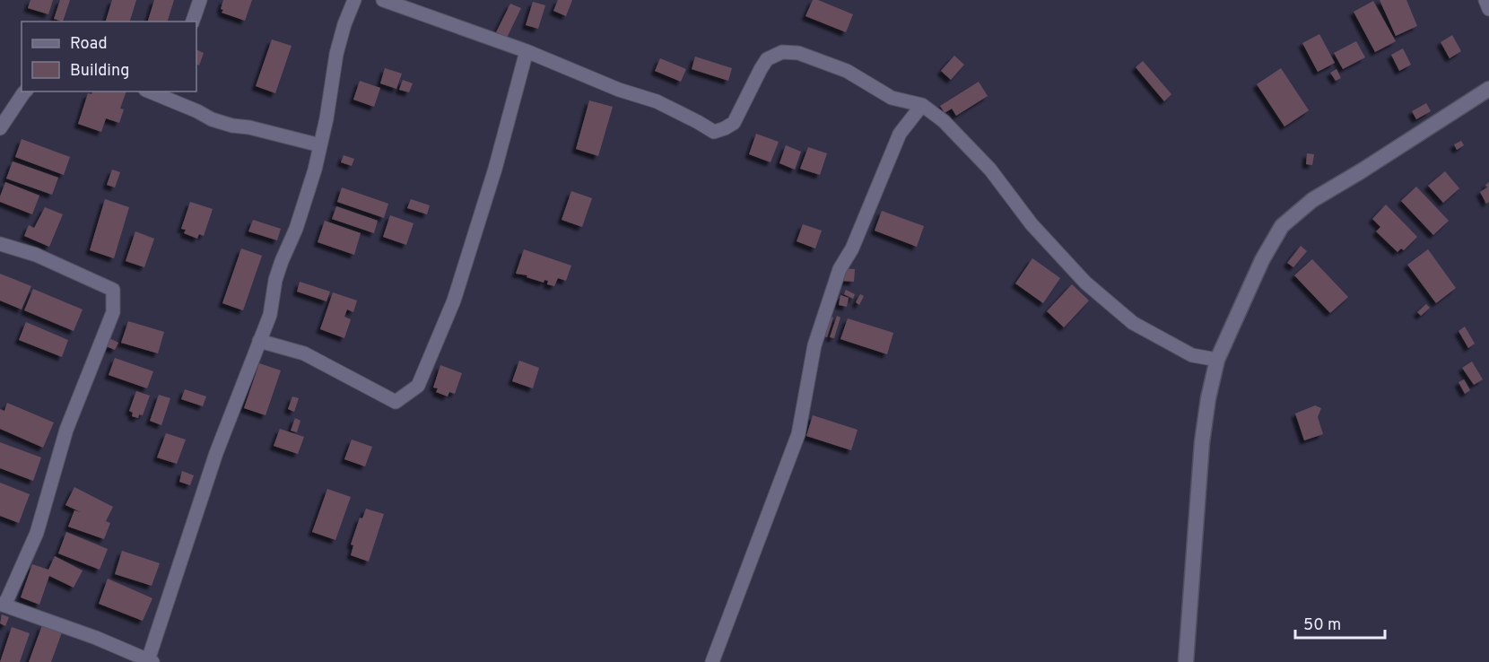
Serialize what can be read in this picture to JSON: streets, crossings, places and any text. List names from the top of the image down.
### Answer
{
  "legend": ["Road", "Building"],
  "scale_bar": "50 m"
}
